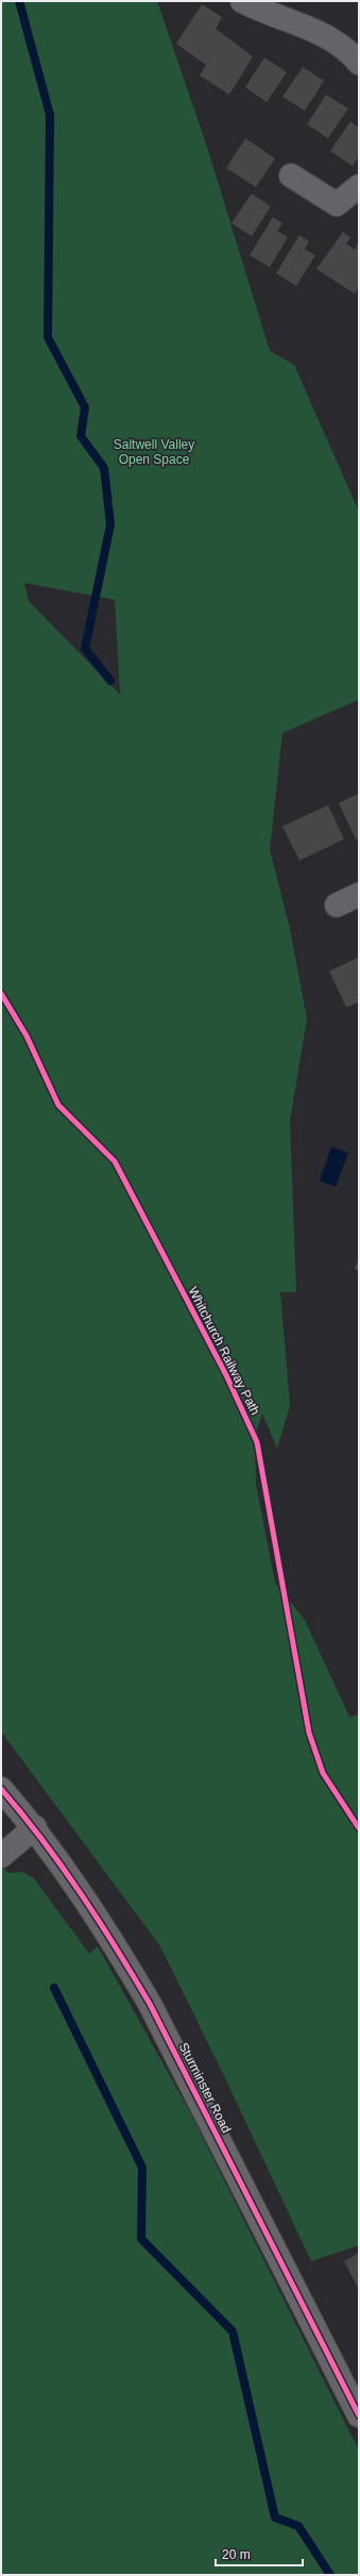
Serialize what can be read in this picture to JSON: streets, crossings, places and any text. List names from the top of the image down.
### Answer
{
  "streets": {
    "street": ["Sturminster Road"],
    "cycle path": ["Whitchurch Railway Path"]
  },
  "parks": ["Saltwell Valley Open Space"],
  "scale_bar": "20 m"
}
